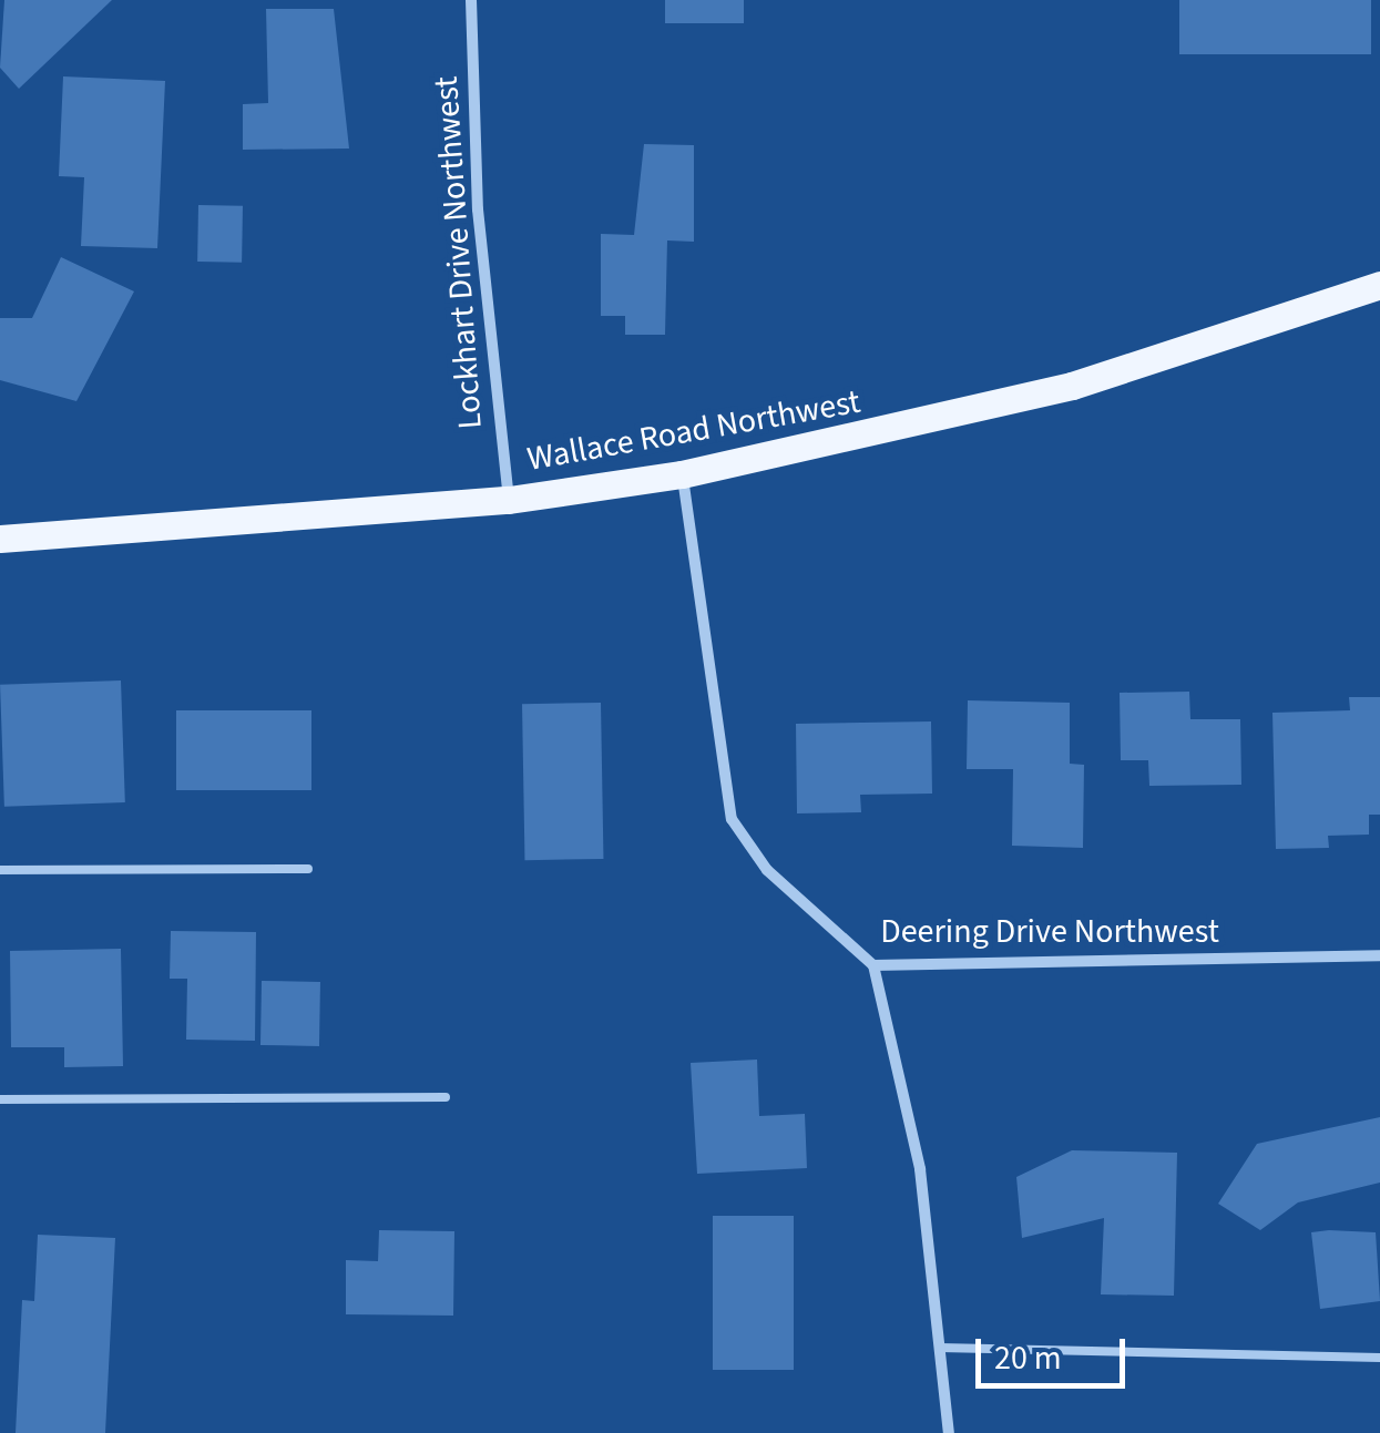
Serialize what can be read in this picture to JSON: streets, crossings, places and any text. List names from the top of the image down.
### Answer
{
  "streets": {
    "main road": ["Wallace Road Northwest"],
    "street": ["Lockhart Drive Northwest", "Deering Drive Northwest"]
  },
  "crossings": [
    ["Lockhart Drive Northwest", "Wallace Road Northwest"],
    ["Wallace Road Northwest", "Deering Drive Northwest"]
  ],
  "scale_bar": "20 m"
}
